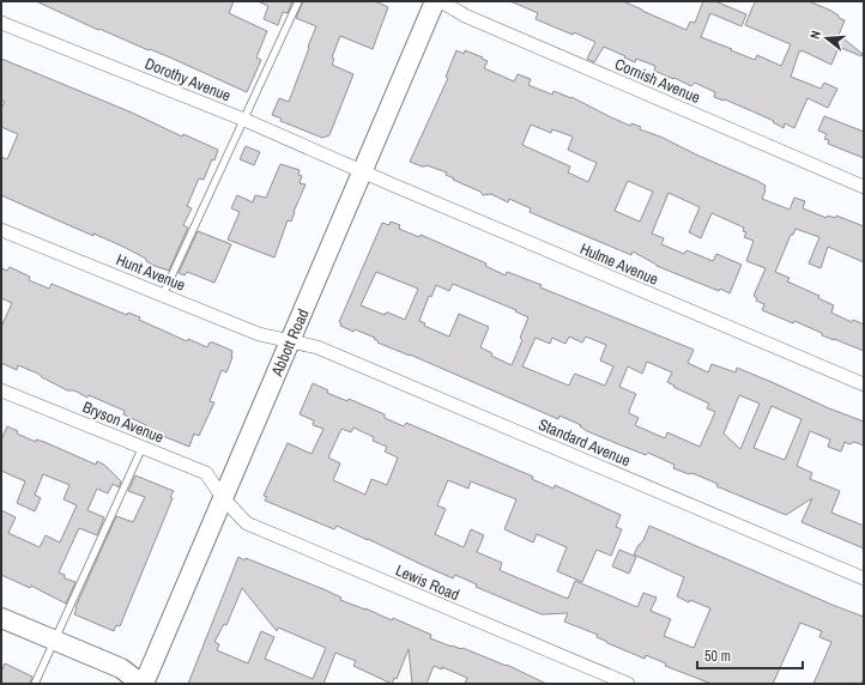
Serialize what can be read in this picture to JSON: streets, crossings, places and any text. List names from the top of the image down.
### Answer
{
  "streets": {
    "street": [
      "Dorothy Avenue",
      "Cornish Avenue",
      "Hulme Avenue",
      "Hunt Avenue",
      "Abbott Road",
      "Bryson Avenue",
      "Standard Avenue",
      "Lewis Road"
    ]
  },
  "crossings": [
    ["Dorothy Avenue", "Hulme Avenue"],
    ["Dorothy Avenue", "Abbott Road"],
    ["Hulme Avenue", "Abbott Road"],
    ["Hunt Avenue", "Abbott Road"],
    ["Hunt Avenue", "Standard Avenue"],
    ["Abbott Road", "Bryson Avenue"],
    ["Abbott Road", "Standard Avenue"],
    ["Abbott Road", "Lewis Road"],
    ["Bryson Avenue", "Lewis Road"]
  ],
  "scale_bar": "50 m",
  "north": "left"
}
